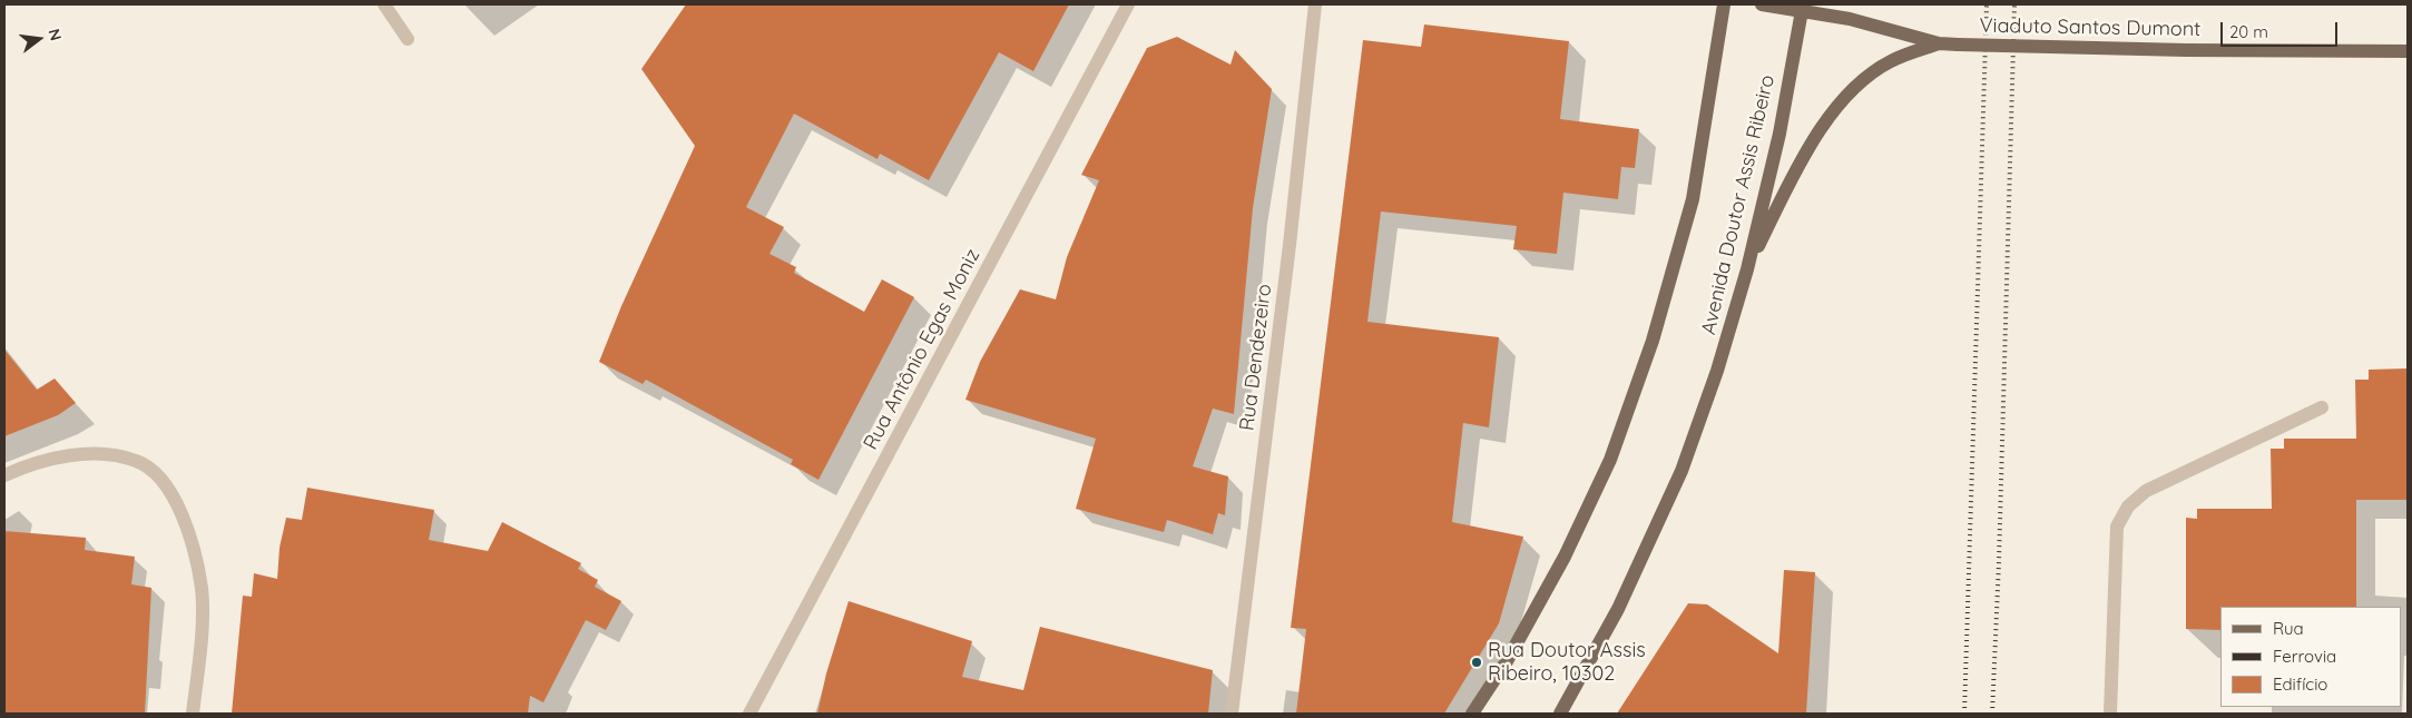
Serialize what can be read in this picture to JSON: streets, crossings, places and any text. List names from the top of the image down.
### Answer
{
  "streets": {
    "main road": ["Viaduto Santos Dumont", "Avenida Doutor Assis Ribeiro"],
    "street": ["Rua Antônio Egas Moniz", "Rua Dendezeiro"]
  },
  "crossings": [
    ["Viaduto Santos Dumont", "Avenida Doutor Assis Ribeiro"]
  ],
  "places": ["Rua Doutor Assis Ribeiro, 10302"],
  "legend": ["Rua", "Ferrovia", "Edifício"],
  "scale_bar": "20 m",
  "north": "right"
}
